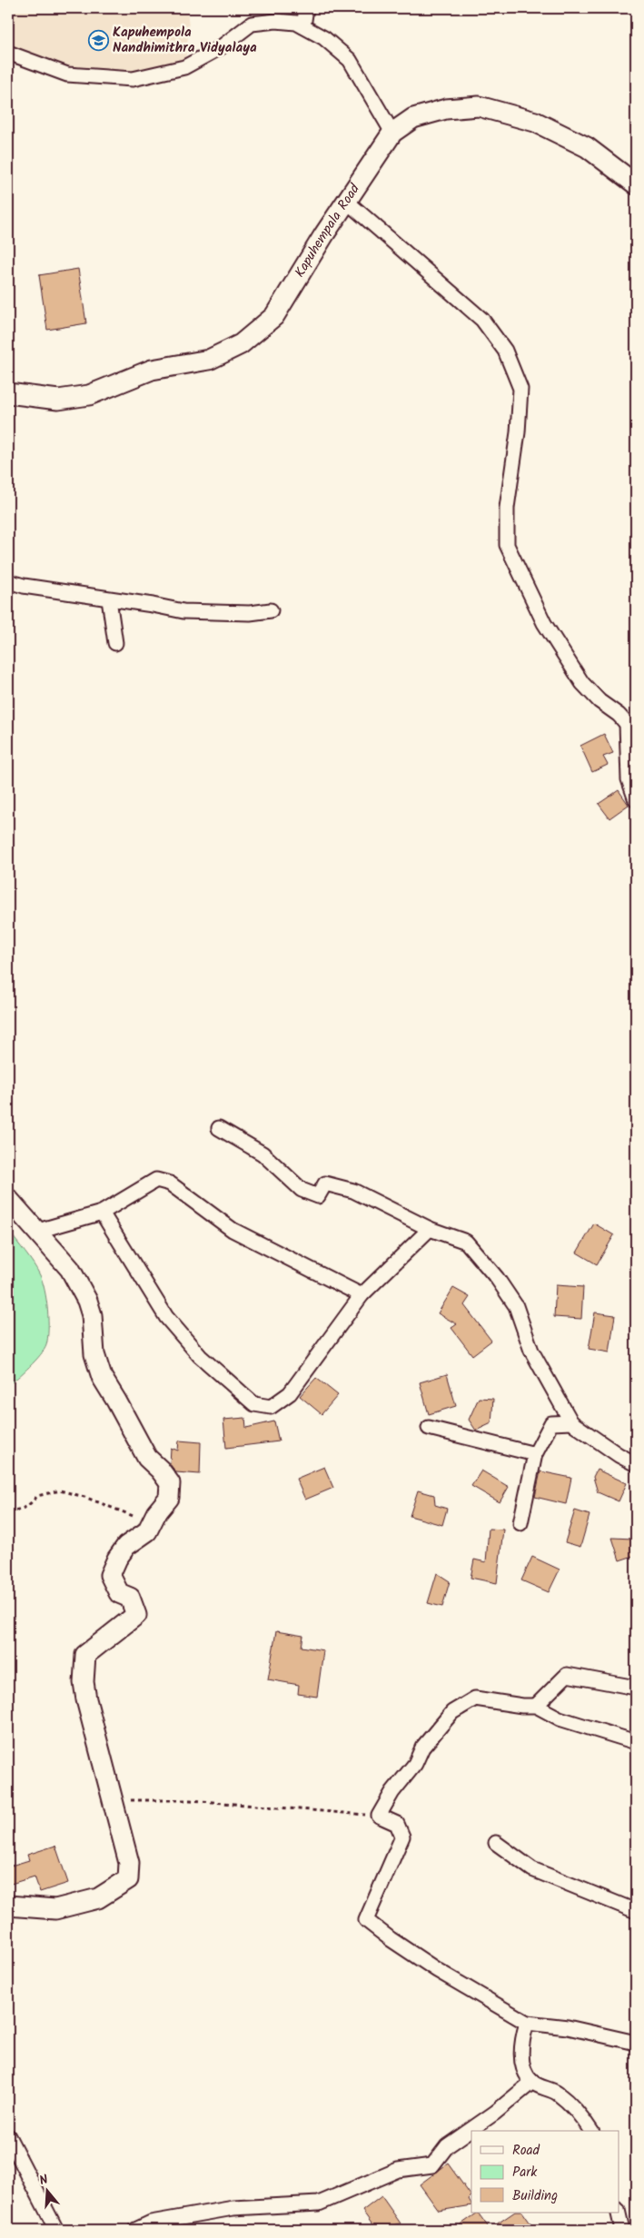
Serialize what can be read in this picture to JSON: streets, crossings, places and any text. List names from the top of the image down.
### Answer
{
  "streets": {
    "street": ["Kapuhempala Road"]
  },
  "places": {
    "school or university": ["Kapuhempola Nandhimithra Vidyalaya"]
  },
  "legend": ["Road", "Park", "Building"],
  "north": "top"
}
